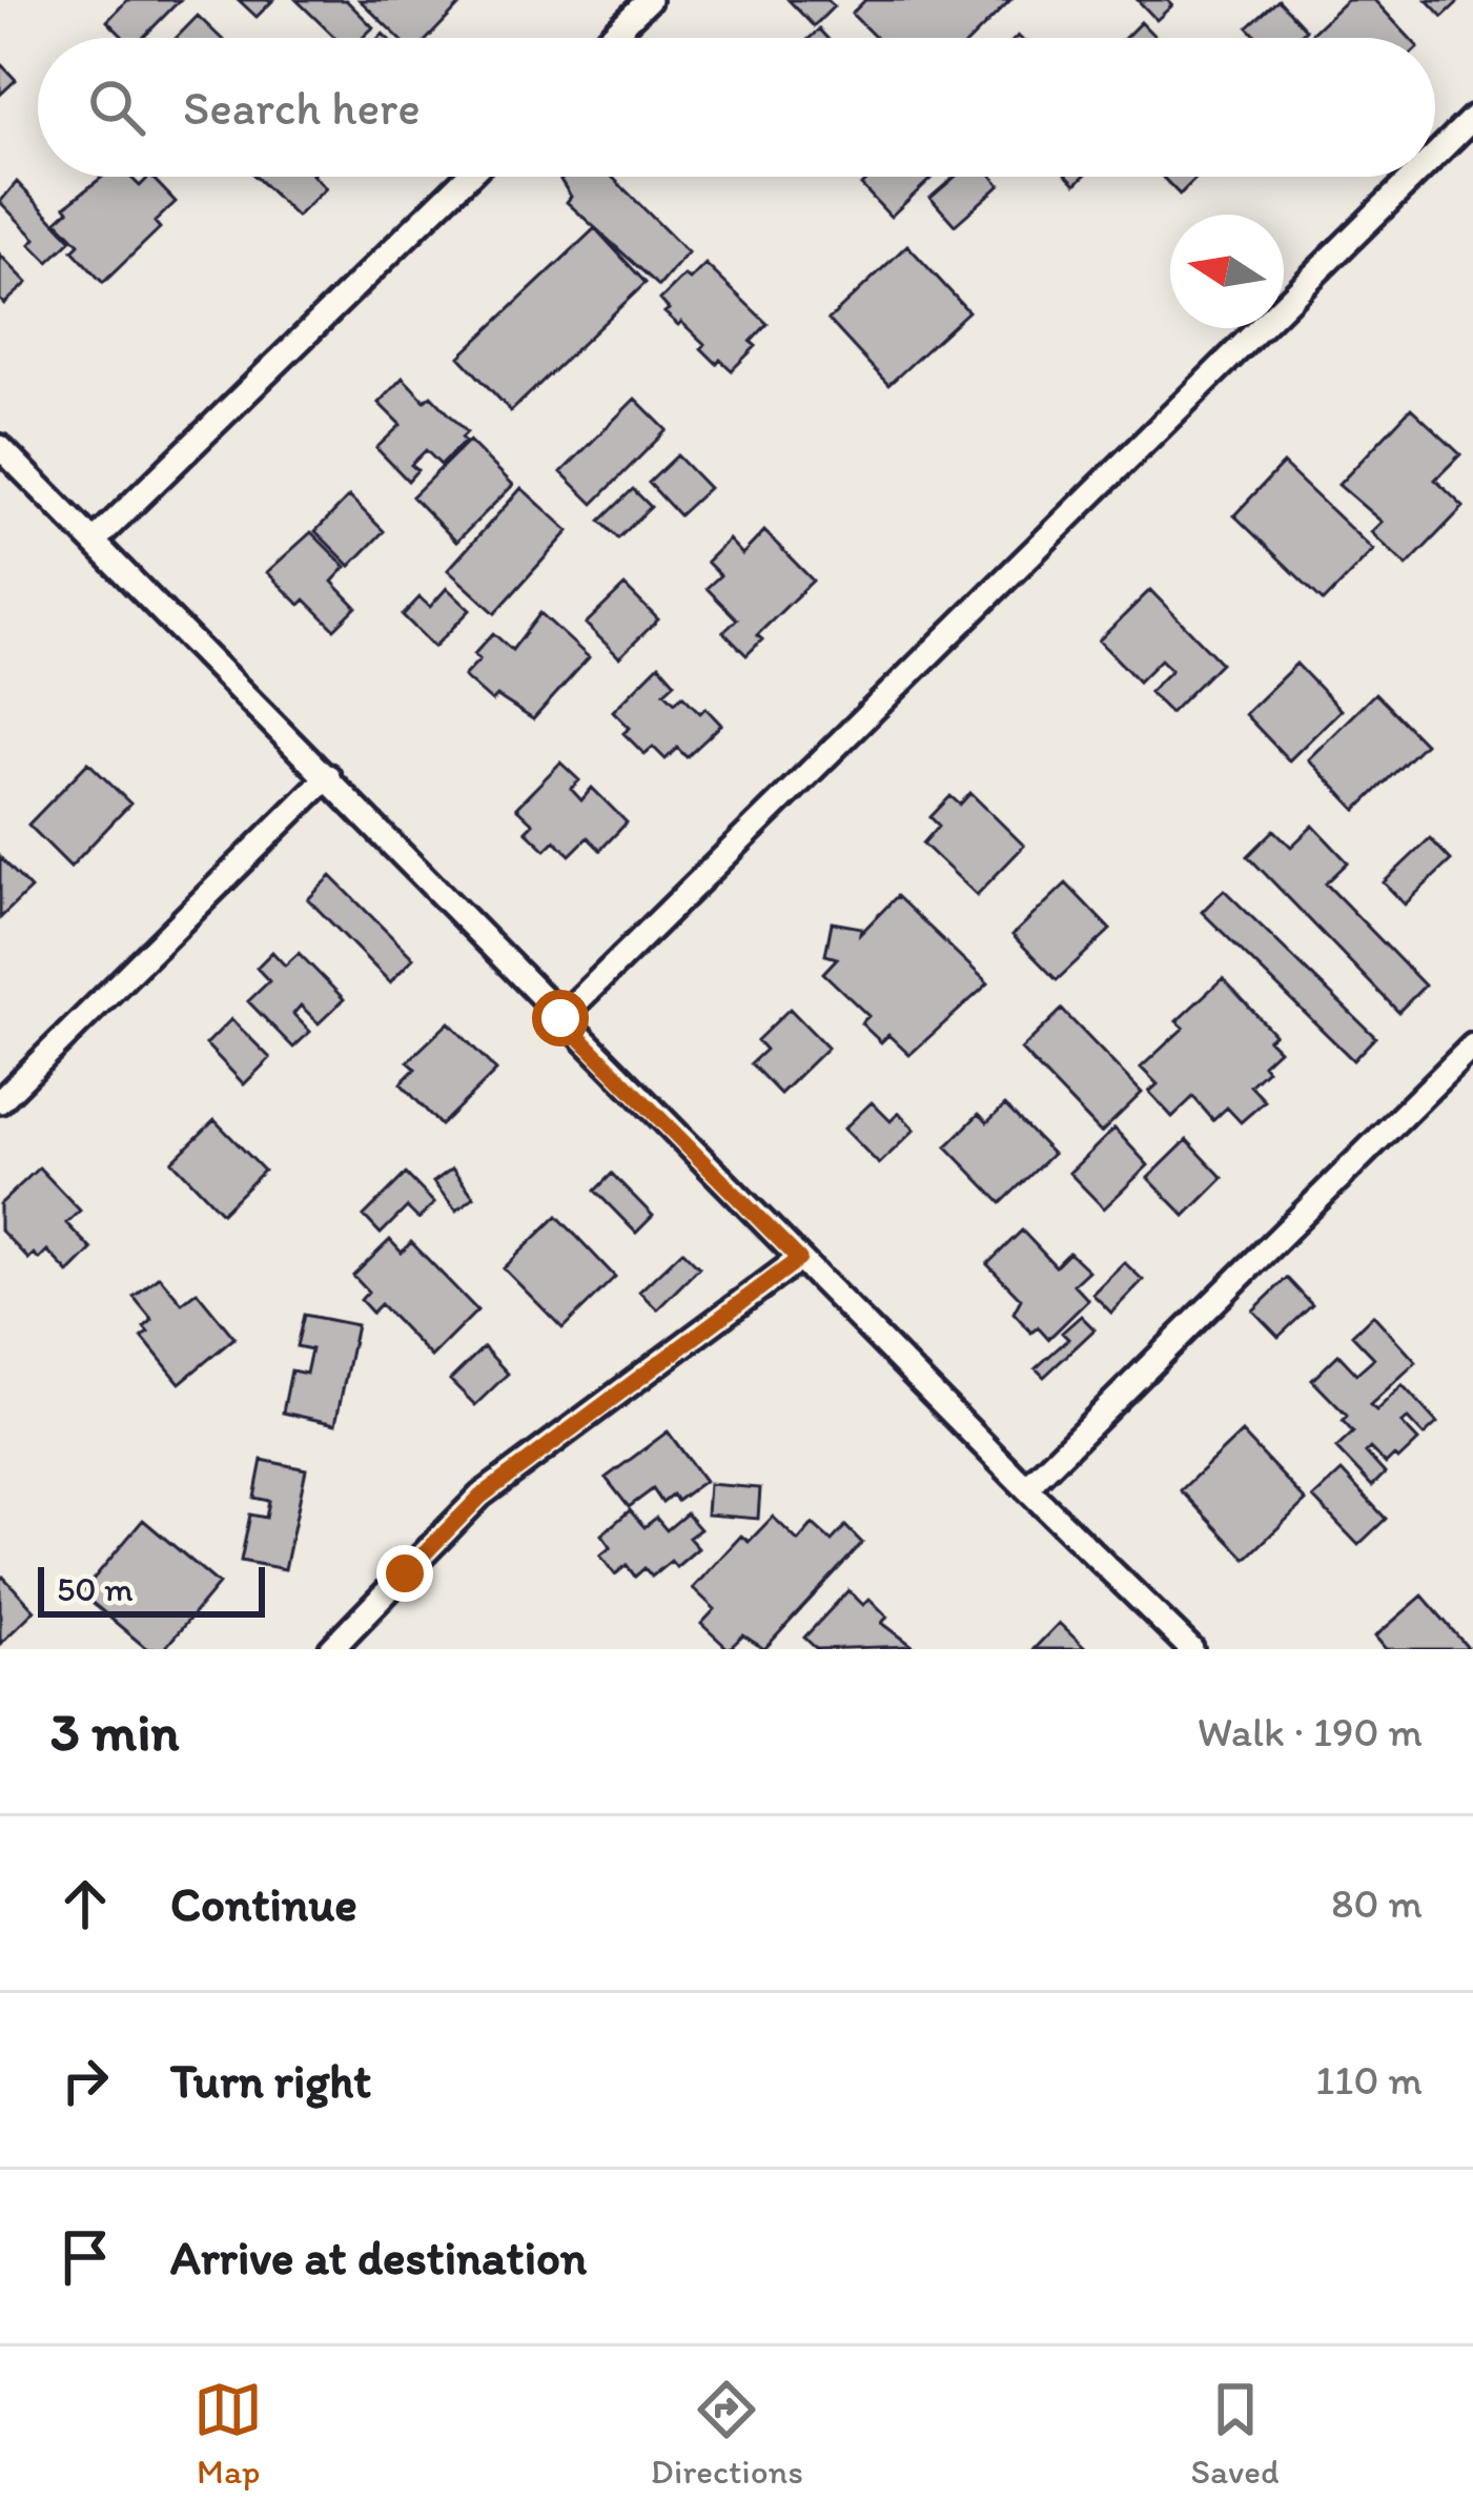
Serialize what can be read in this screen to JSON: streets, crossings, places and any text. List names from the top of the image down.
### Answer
{
  "scale_bar": "50 m",
  "north": "left",
  "page": {
    "search": "Search here",
    "scale": "50 m",
    "heading": ["3 min", "Walk · 190 m"],
    "list": [
      ["Continue", "80 m"],
      ["Turn right", "110 m"],
      "Arrive at destination"
    ],
    "nav": ["Map", "Directions", "Saved"]
  }
}
